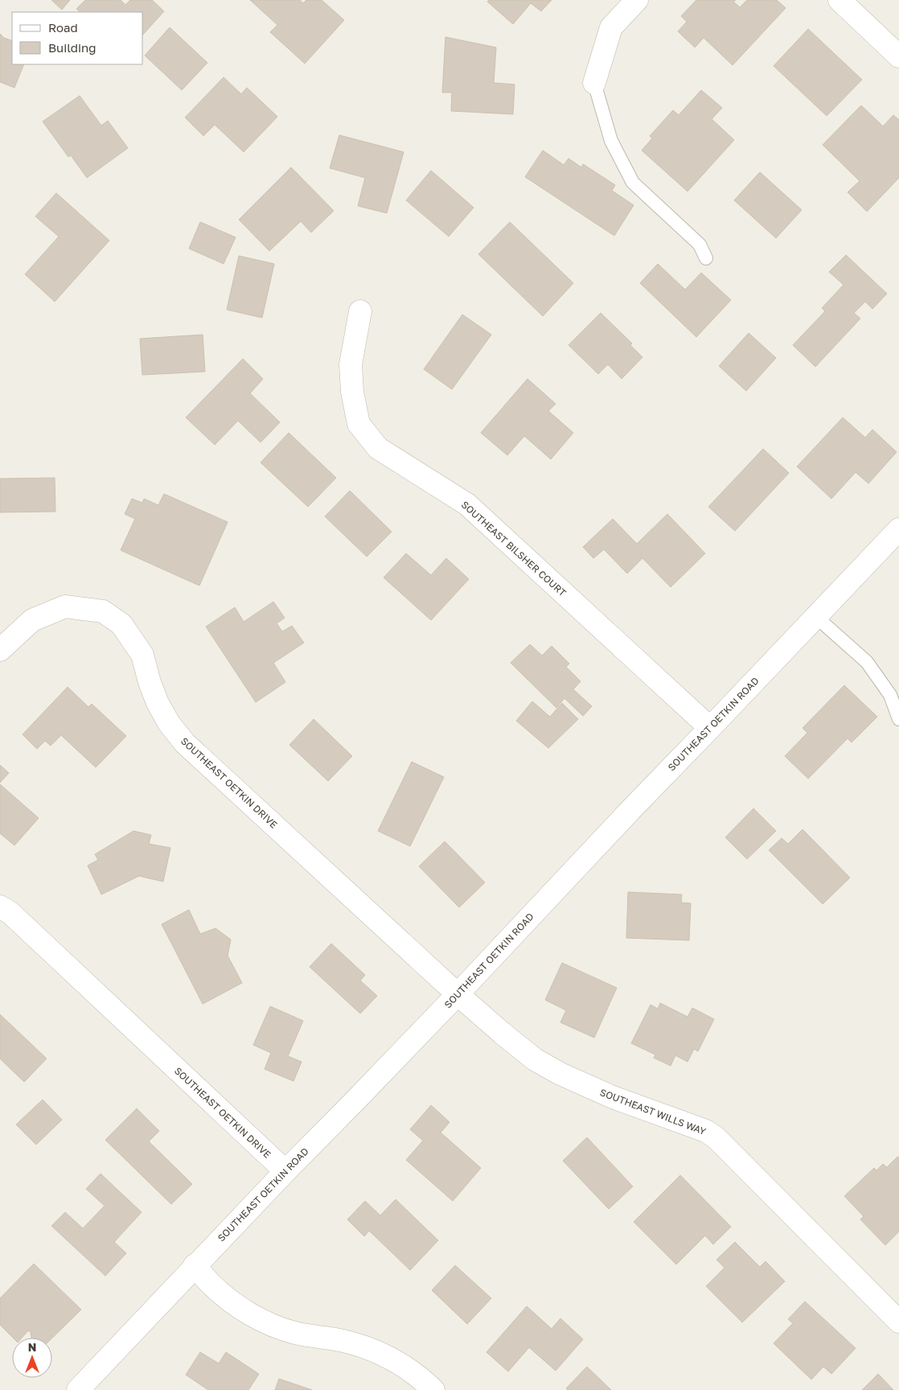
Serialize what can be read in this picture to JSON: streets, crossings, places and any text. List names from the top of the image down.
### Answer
{
  "streets": {
    "street": [
      "SOUTHEAST BILSHER COURT",
      "SOUTHEAST OETKIN ROAD",
      "SOUTHEAST OETKIN DRIVE",
      "SOUTHEAST WILLS WAY"
    ]
  },
  "crossings": [
    ["SOUTHEAST BILSHER COURT", "SOUTHEAST OETKIN ROAD"],
    ["SOUTHEAST OETKIN ROAD", "SOUTHEAST OETKIN DRIVE"],
    ["SOUTHEAST OETKIN ROAD", "SOUTHEAST WILLS WAY"],
    ["SOUTHEAST OETKIN DRIVE", "SOUTHEAST WILLS WAY"]
  ],
  "legend": ["Road", "Building"],
  "north": "top"
}
